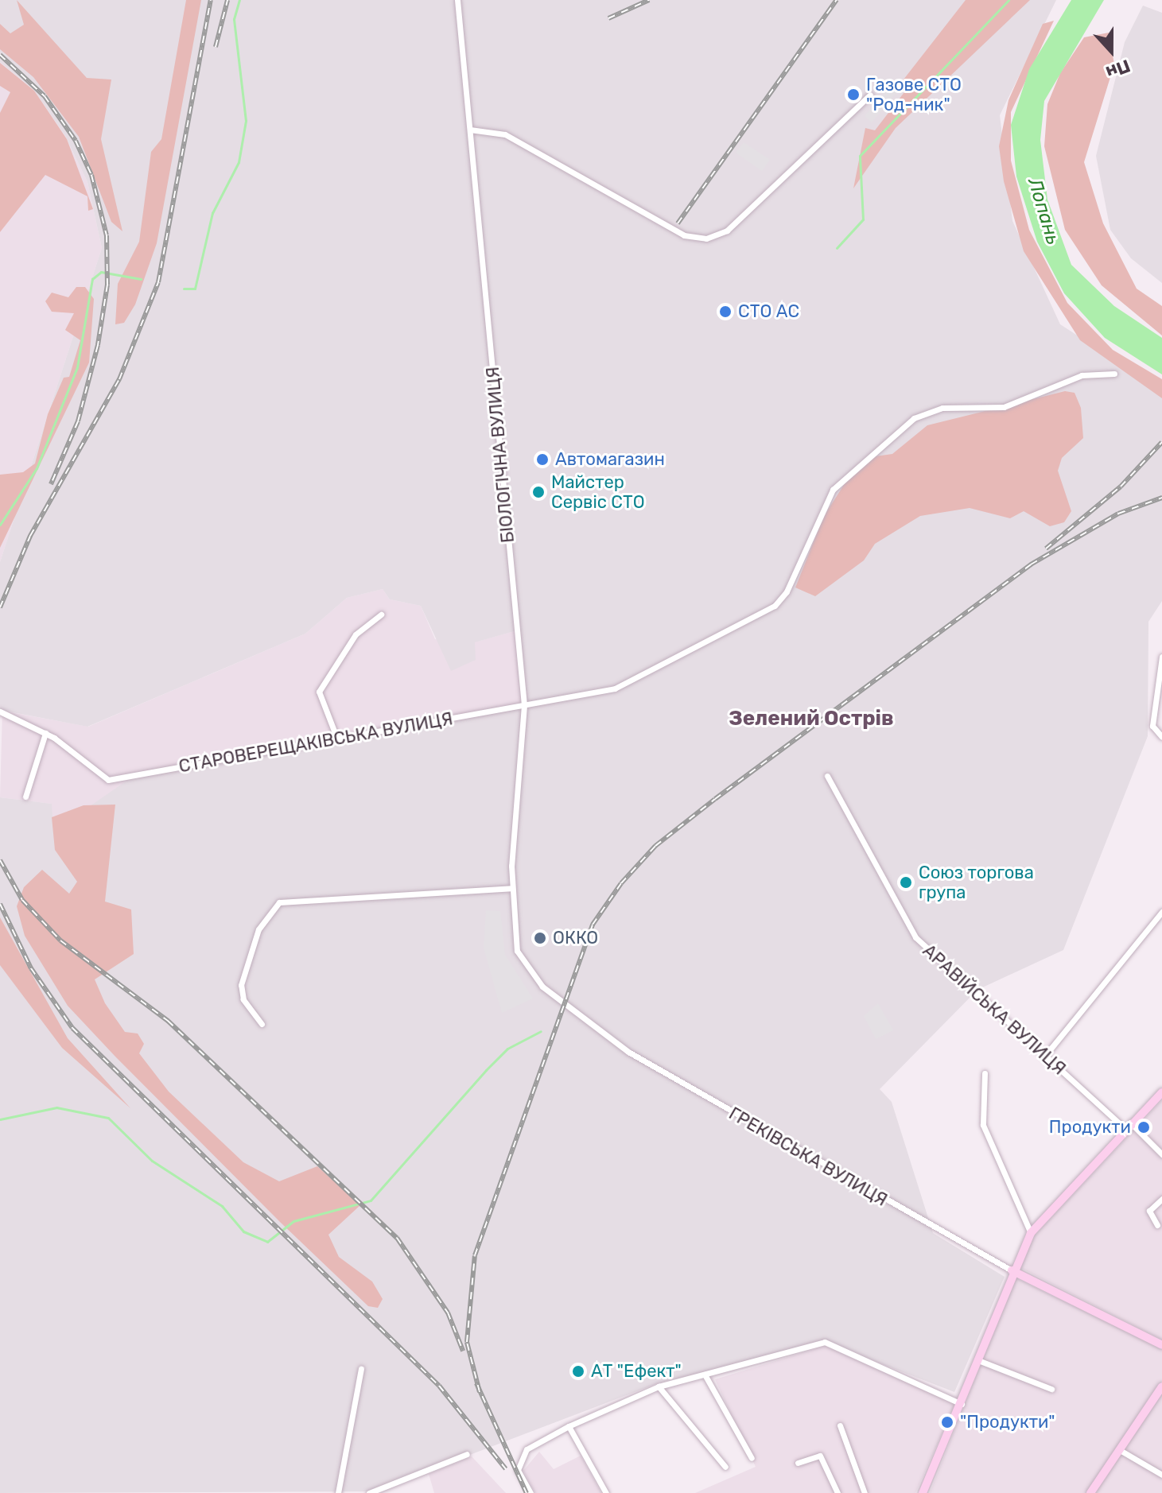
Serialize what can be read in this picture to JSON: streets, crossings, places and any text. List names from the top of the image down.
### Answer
{
  "streets": {
    "street": [
      "БІОЛОГІЧНА ВУЛИЦЯ",
      "СТАРОВЕРЕЩАКІВСЬКА ВУЛИЦЯ",
      "АРАВІЙСЬКА ВУЛИЦЯ",
      "ГРЕКІВСЬКА ВУЛИЦЯ"
    ]
  },
  "crossings": [
    ["БІОЛОГІЧНА ВУЛИЦЯ", "СТАРОВЕРЕЩАКІВСЬКА ВУЛИЦЯ"],
    ["БІОЛОГІЧНА ВУЛИЦЯ", "ГРЕКІВСЬКА ВУЛИЦЯ"]
  ],
  "districts": ["Зелений Острів"],
  "water": ["Лопань"],
  "places": [
    "Газове СТО \"Род-ник\"",
    "СТО АС",
    "Автомагазин",
    "Майстер Сервіс СТО",
    "Союз торгова група",
    "ОККО",
    "Продукти",
    "АТ \"Ефект\"",
    "\"Продукти\""
  ],
  "north": "bottom"
}
